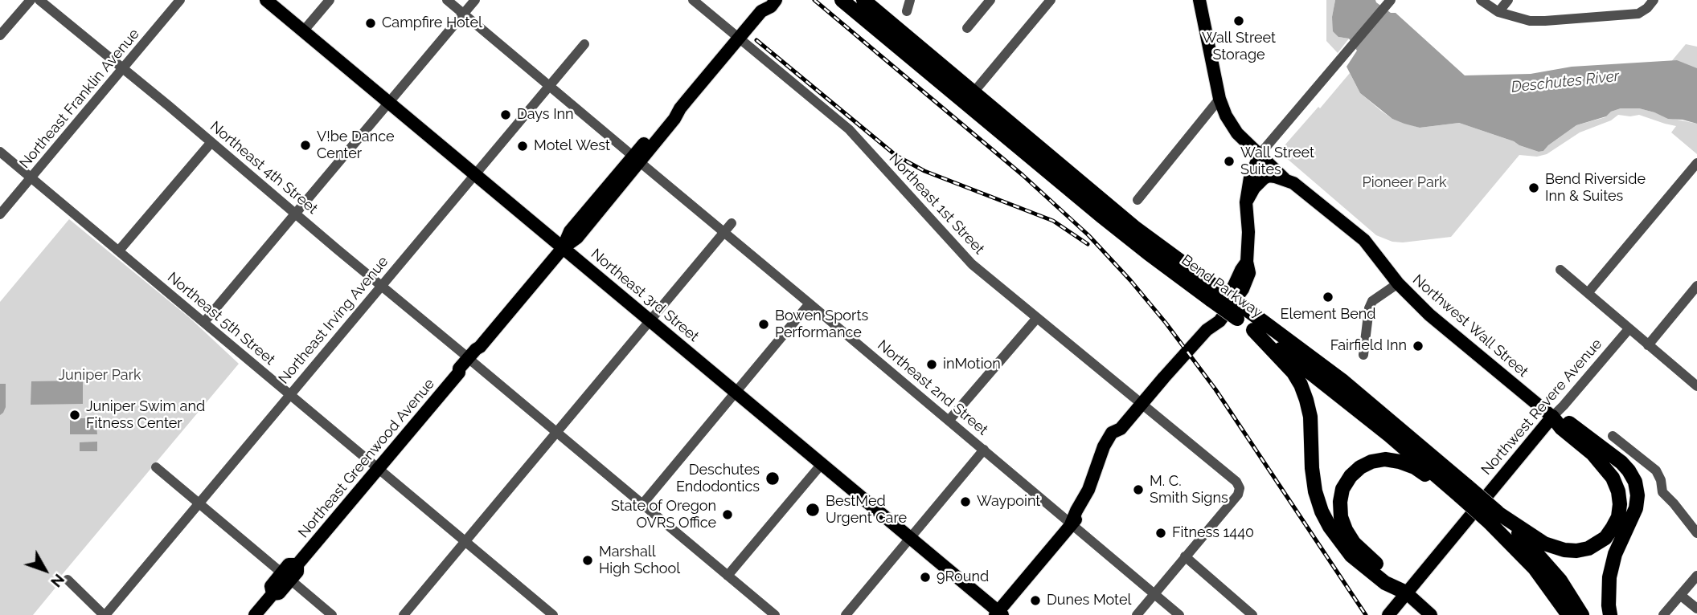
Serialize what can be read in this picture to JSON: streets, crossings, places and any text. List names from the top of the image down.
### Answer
{
  "streets": {
    "highway": ["Bend Parkway"],
    "main road": [
      "Northeast 3rd Street",
      "Northwest Wall Street",
      "Northwest Revere Avenue",
      "Northeast Greenwood Avenue"
    ],
    "street": [
      "Northeast Franklin Avenue",
      "Northeast 4th Street",
      "Northeast 1st Street",
      "Northeast 5th Street",
      "Northeast Irving Avenue",
      "Northeast 2nd Street"
    ]
  },
  "crossings": [
    ["Northeast Franklin Avenue", "Northeast 4th Street"],
    ["Northeast Franklin Avenue", "Northeast 5th Street"],
    ["Northeast 4th Street", "Northeast Irving Avenue"],
    ["Northeast 4th Street", "Northeast Greenwood Avenue"],
    ["Northeast 1st Street", "Northeast Greenwood Avenue"],
    ["Northeast 3rd Street", "Northeast Irving Avenue"],
    ["Northeast 3rd Street", "Northeast Greenwood Avenue"],
    ["Northeast 5th Street", "Northeast Irving Avenue"],
    ["Northeast 5th Street", "Northeast Greenwood Avenue"],
    ["Northeast Irving Avenue", "Northeast 2nd Street"],
    ["Northwest Wall Street", "Northwest Revere Avenue"],
    ["Northeast 2nd Street", "Northeast Greenwood Avenue"]
  ],
  "water": ["Deschutes River"],
  "parks": ["Pioneer Park", "Juniper Park"],
  "places": [
    "Wall Street Storage",
    "Campfire Hotel",
    "Days Inn",
    "V!be Dance Center",
    "Motel West",
    "Wall Street Suites",
    "Bend Riverside Inn & Suites",
    "Element Bend",
    "Bowen Sports Performance",
    "Fairfield Inn",
    "inMotion",
    "Juniper Swim and Fitness Center",
    "Deschutes Endodontics",
    "M. C. Smith Signs",
    "Waypoint",
    "BestMed Urgent Care",
    "State of Oregon OVRS Office",
    "Fitness 1440",
    "Marshall High School",
    "9Round",
    "Dunes Motel"
  ],
  "north": "bottom right"
}
